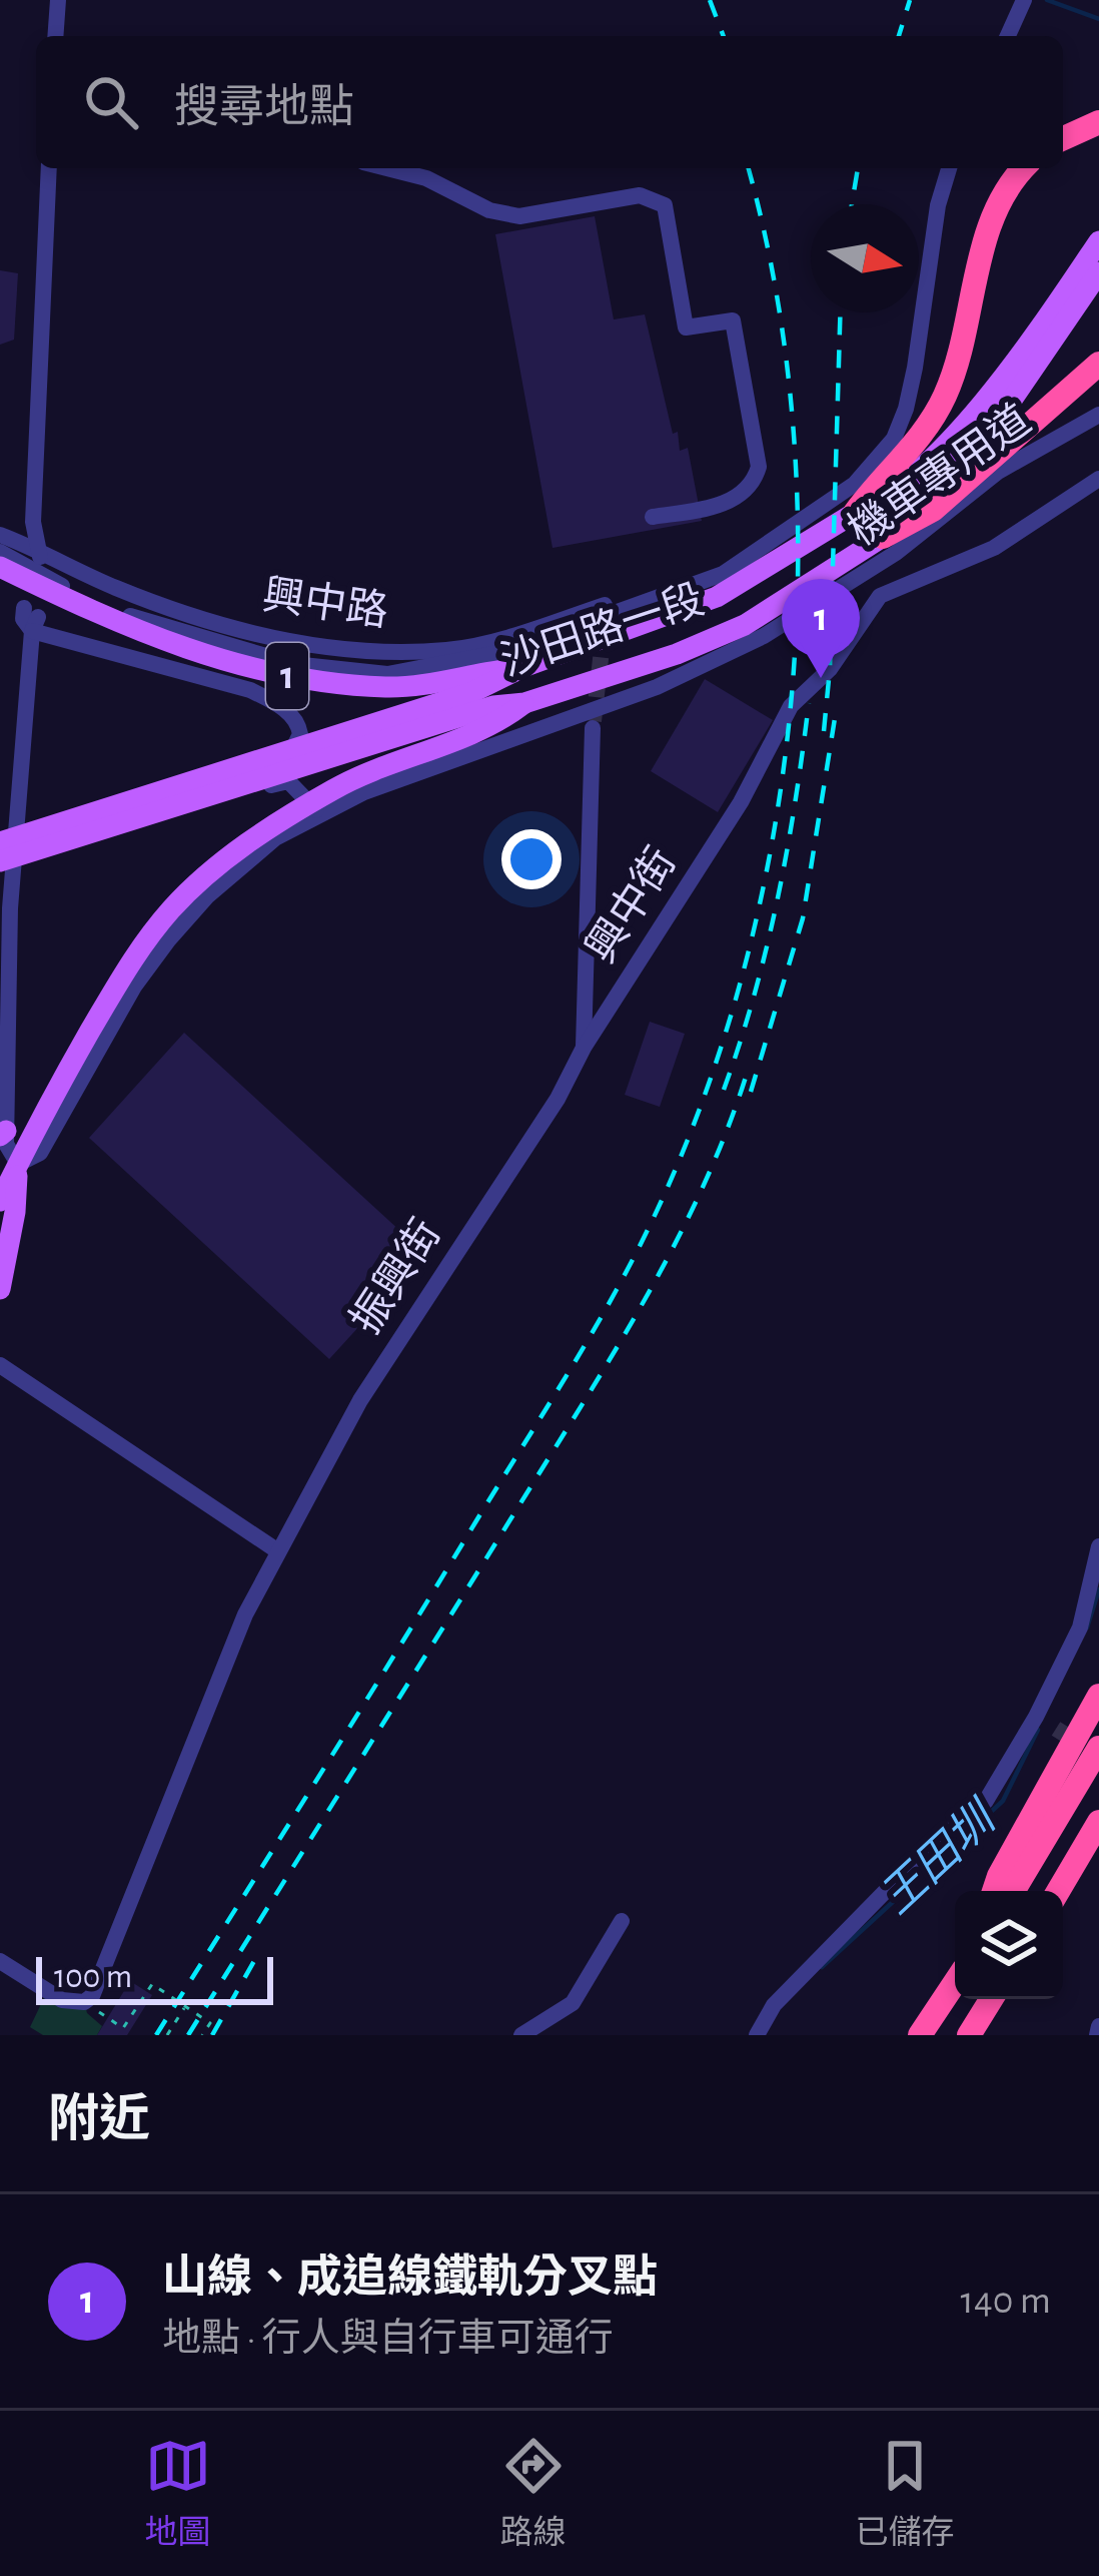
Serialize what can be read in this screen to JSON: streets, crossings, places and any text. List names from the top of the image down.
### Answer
{
  "streets": {
    "main road": ["沙田路一段", "1"],
    "street": [
      "機車專用道",
      "興中路",
      "興中街",
      "振興街"
    ]
  },
  "crossings": [
    ["機車專用道", "沙田路一段"],
    ["興中街", "振興街"]
  ],
  "water": ["王田圳"],
  "scale_bar": "100 m",
  "north": "right",
  "page": {
    "search": "搜尋地點",
    "pins": "1",
    "scale": "100 m",
    "heading": "附近",
    "list": [
      {
        "mark": "1",
        "name": "山線、成追線鐵軌分叉點",
        "note": "地點 · 行人與自行車可通行",
        "value": "140 m"
      }
    ],
    "nav": ["地圖", "路線", "已儲存"]
  }
}
